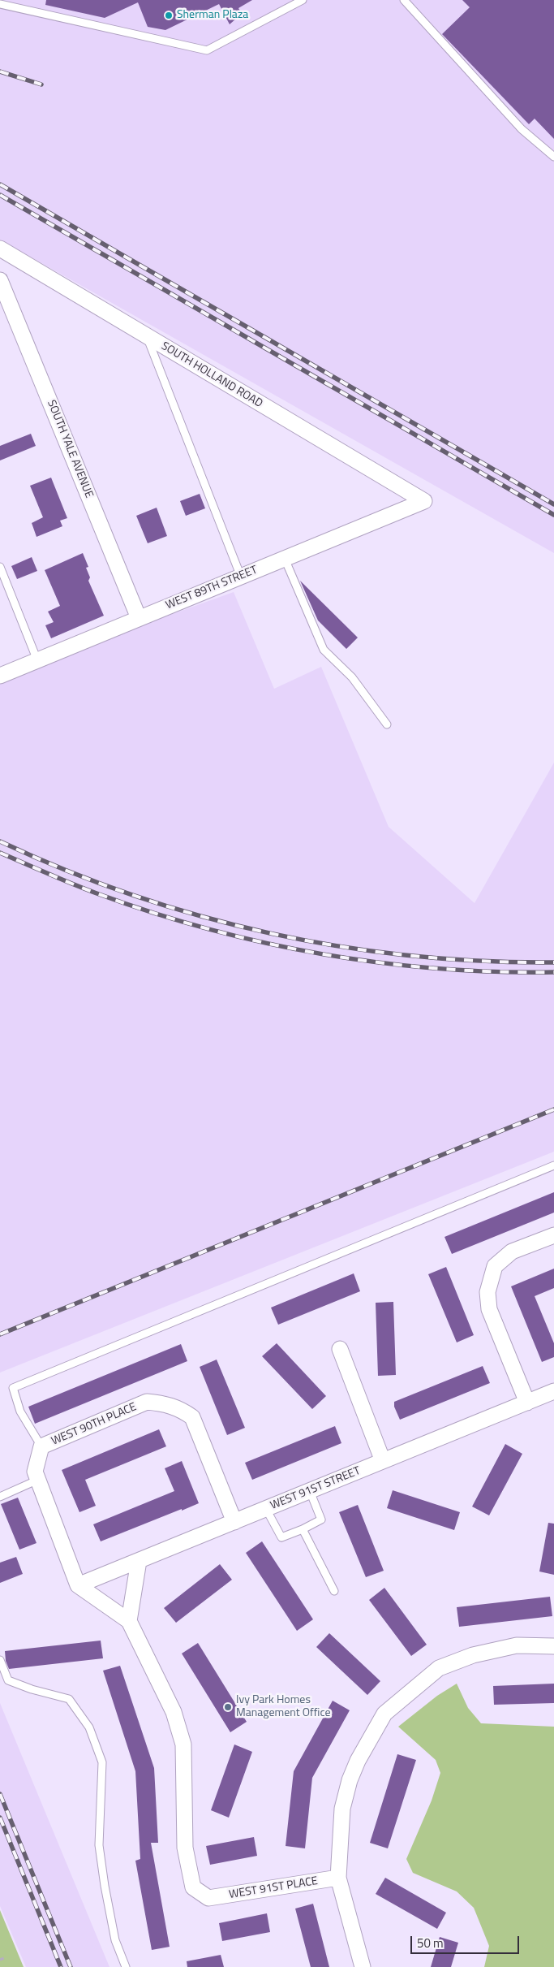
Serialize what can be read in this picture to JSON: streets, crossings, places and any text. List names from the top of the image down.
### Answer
{
  "streets": {
    "street": [
      "SOUTH HOLLAND ROAD",
      "SOUTH YALE AVENUE",
      "WEST 89TH STREET",
      "WEST 90TH PLACE",
      "WEST 91ST STREET",
      "WEST 91ST PLACE"
    ]
  },
  "crossings": [
    ["SOUTH HOLLAND ROAD", "WEST 89TH STREET"],
    ["SOUTH YALE AVENUE", "WEST 89TH STREET"],
    ["WEST 90TH PLACE", "WEST 91ST STREET"]
  ],
  "places": ["Sherman Plaza", "Ivy Park Homes Management Office"],
  "scale_bar": "50 m"
}
